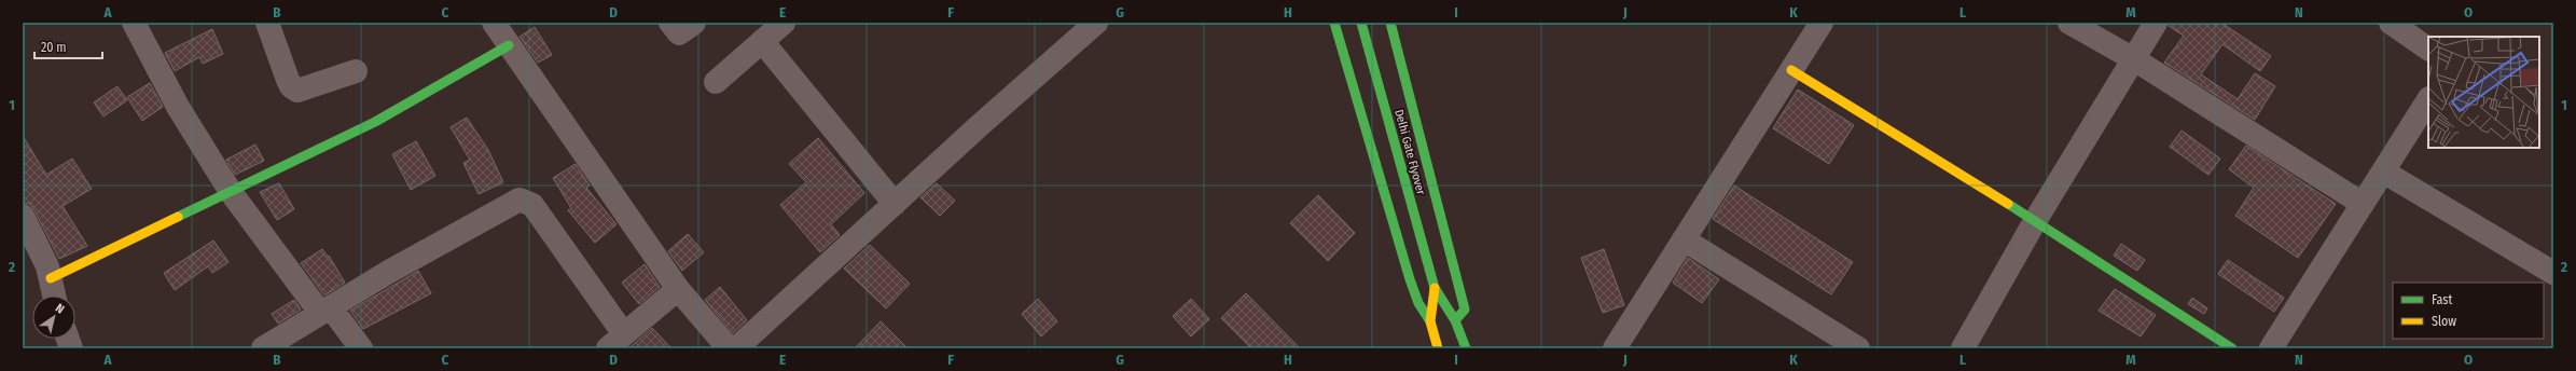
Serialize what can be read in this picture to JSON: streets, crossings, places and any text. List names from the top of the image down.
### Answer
{
  "streets": {
    "main road": ["Delhi Gate Flyover"]
  },
  "legend": ["Fast", "Slow"],
  "scale_bar": "20 m",
  "north": "top right",
  "grid": {
    "columns": [
      "A",
      "B",
      "C",
      "D",
      "E",
      "F",
      "G",
      "H",
      "I",
      "J",
      "K",
      "L",
      "M",
      "N",
      "O"
    ],
    "rows": ["1", "2"]
  }
}
